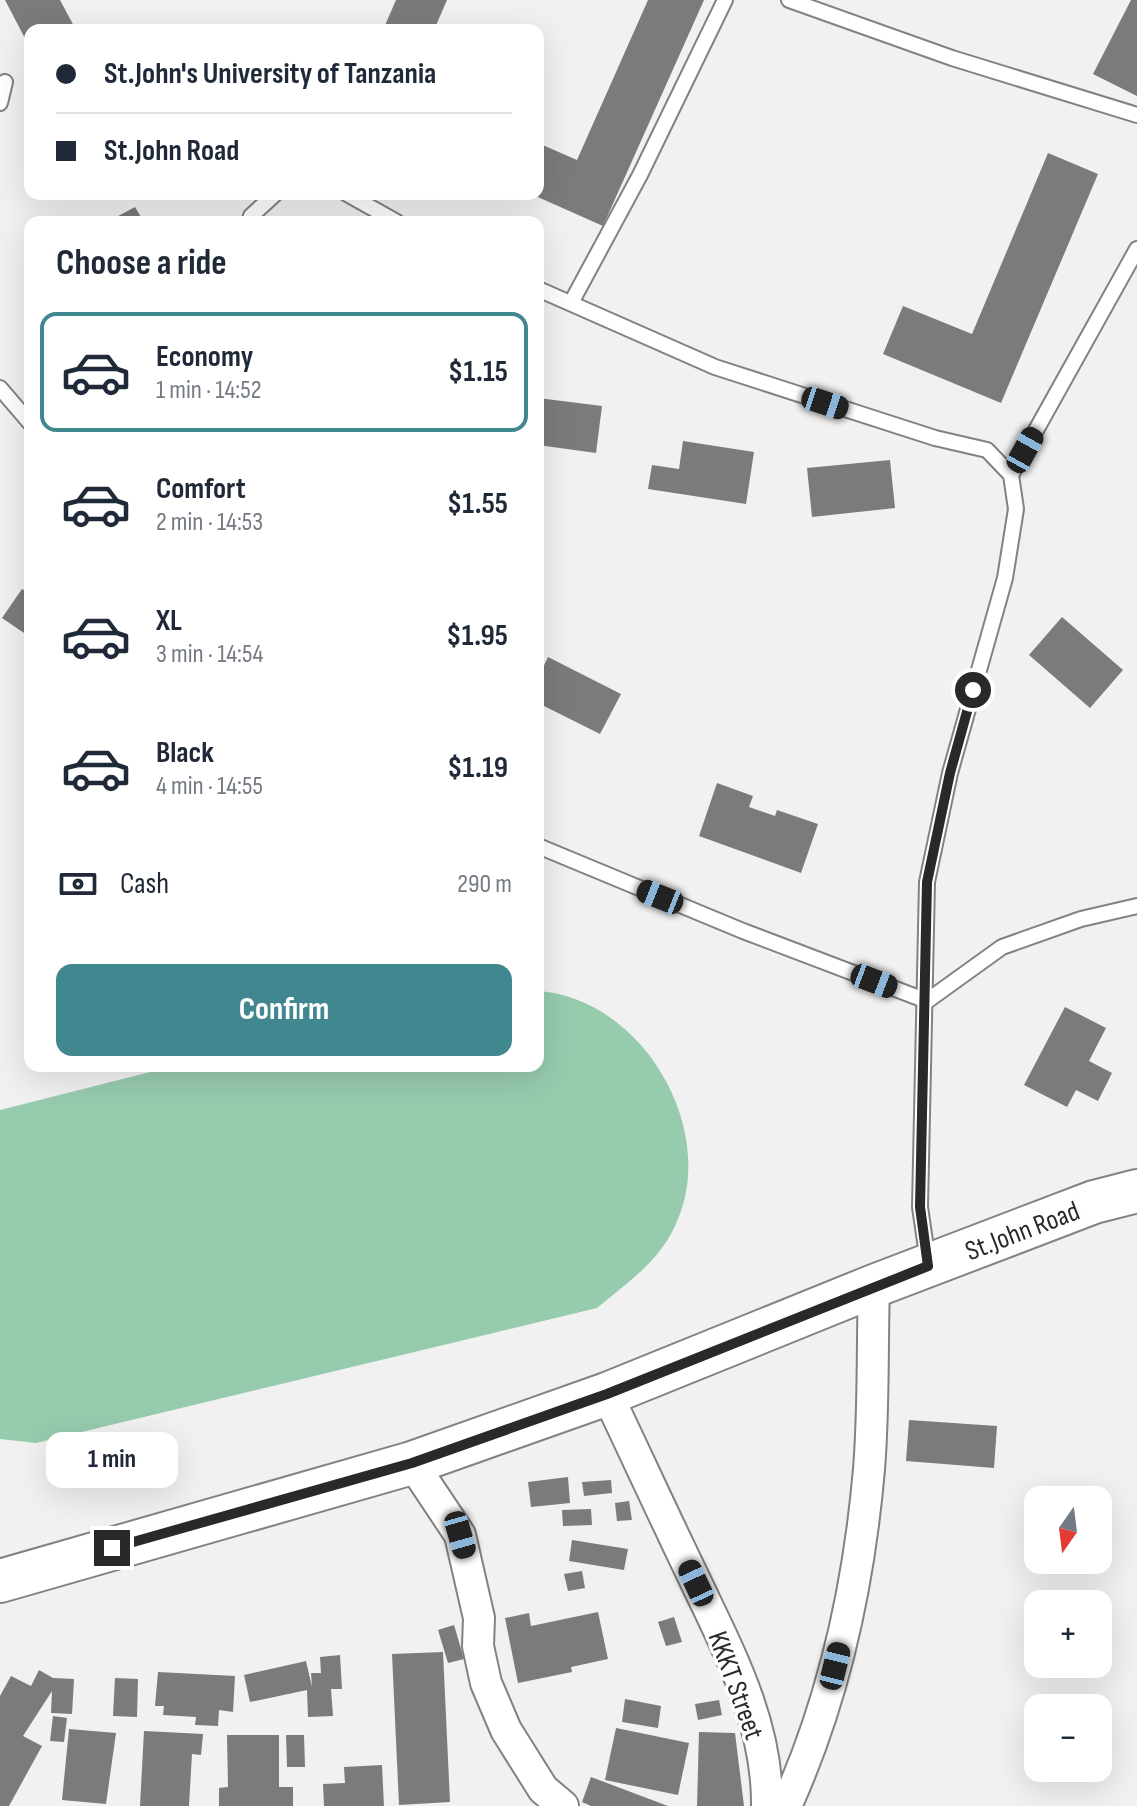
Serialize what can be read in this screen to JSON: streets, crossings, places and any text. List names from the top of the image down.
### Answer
{
  "streets": {
    "street": ["St.John Road", "KKKT Street"]
  },
  "crossings": [
    ["St.John Road", "KKKT Street"]
  ],
  "north": "bottom",
  "page": {
    "banner": ["St.John's University of Tanzania", "St.John Road"],
    "heading": "Choose a ride",
    "list": [
      {
        "name": "Economy",
        "note": "1 min · 14:52",
        "value": "$1.15"
      },
      {
        "name": "Comfort",
        "note": "2 min · 14:53",
        "value": "$1.55"
      },
      {
        "name": "XL",
        "note": "3 min · 14:54",
        "value": "$1.95"
      },
      {
        "name": "Black",
        "note": "4 min · 14:55",
        "value": "$1.19"
      }
    ],
    "pay": ["Cash", "290 m"],
    "buttons": "Confirm",
    "bubble": "1 min",
    "map_buttons": ["+", "−"]
  }
}
